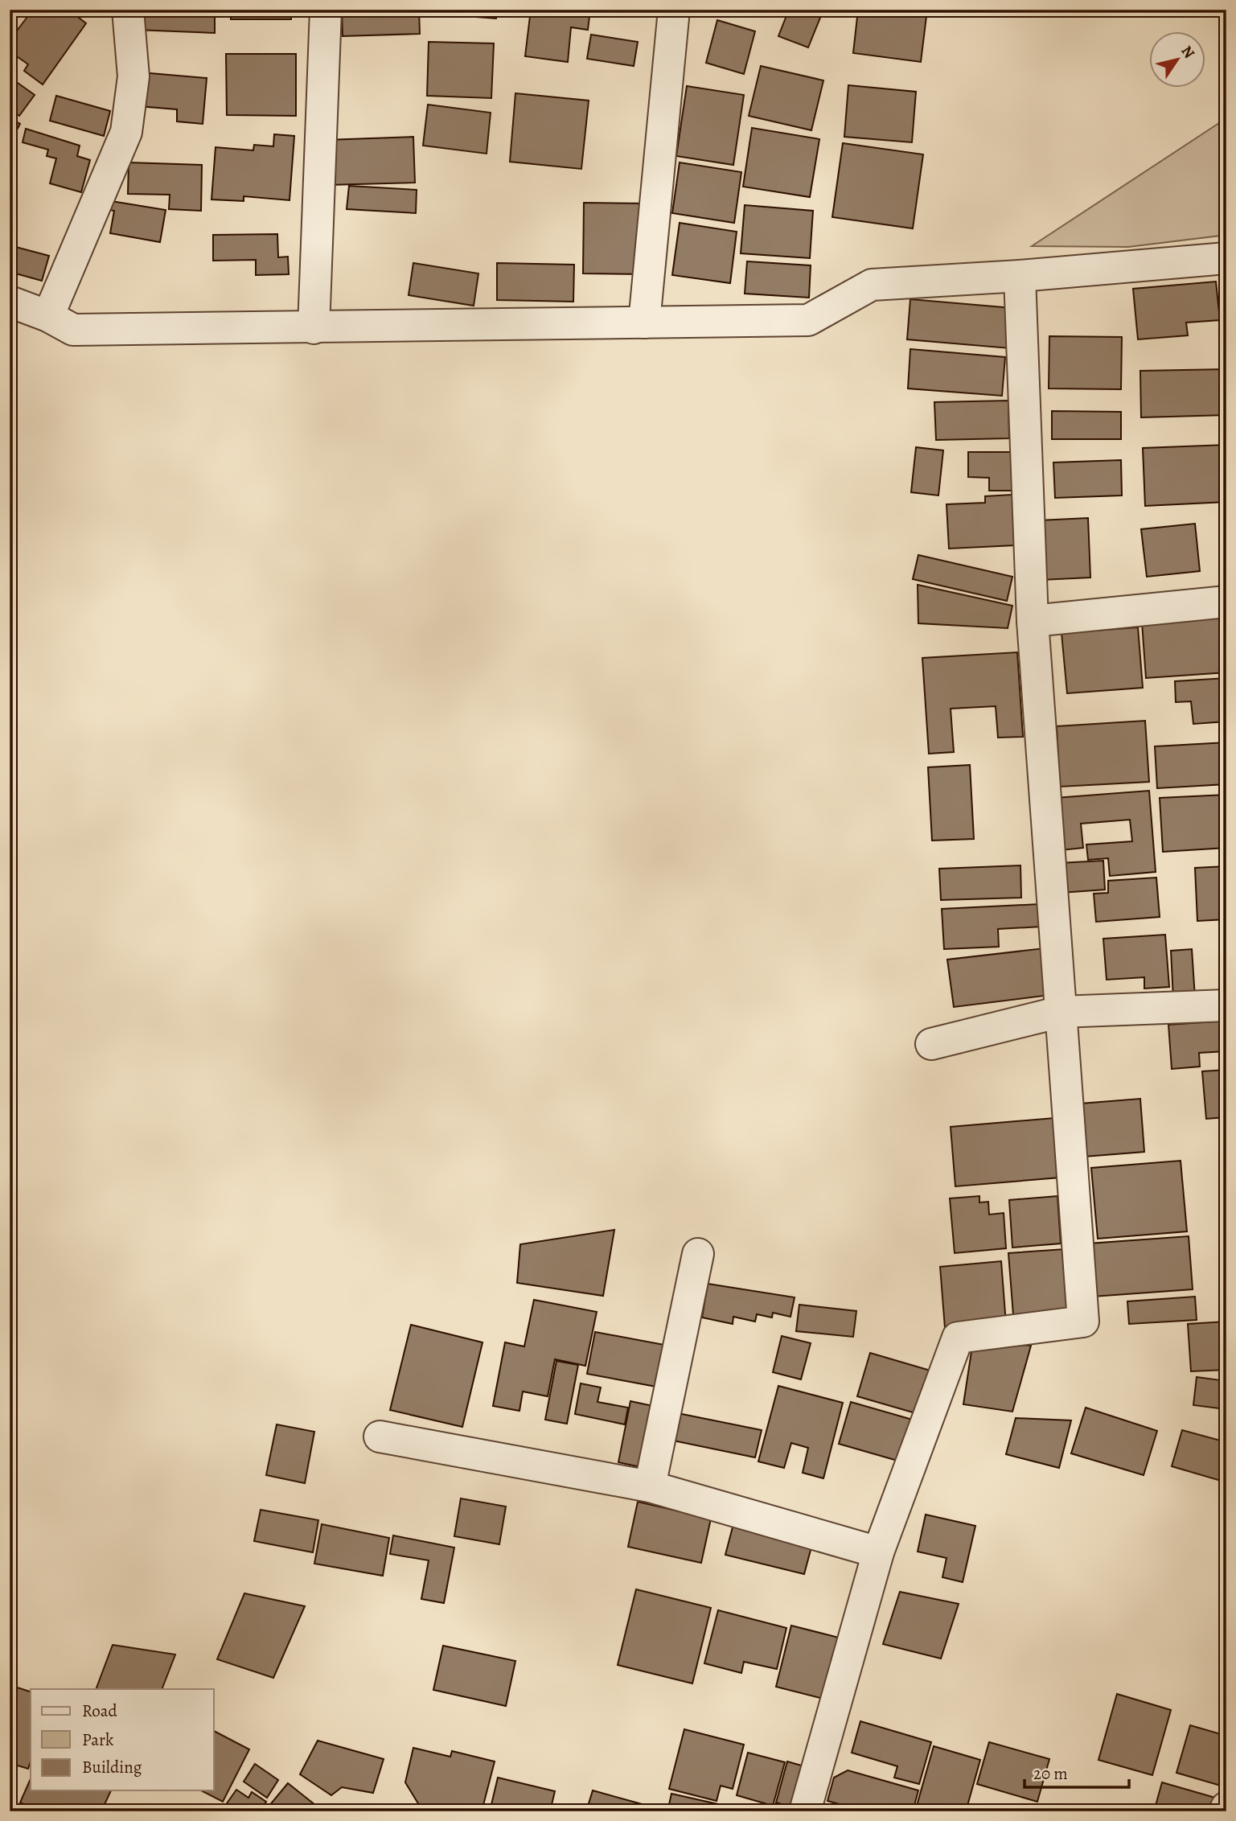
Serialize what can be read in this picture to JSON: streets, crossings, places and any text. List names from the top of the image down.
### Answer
{
  "legend": ["Road", "Park", "Building"],
  "scale_bar": "20 m",
  "north": "top right"
}
